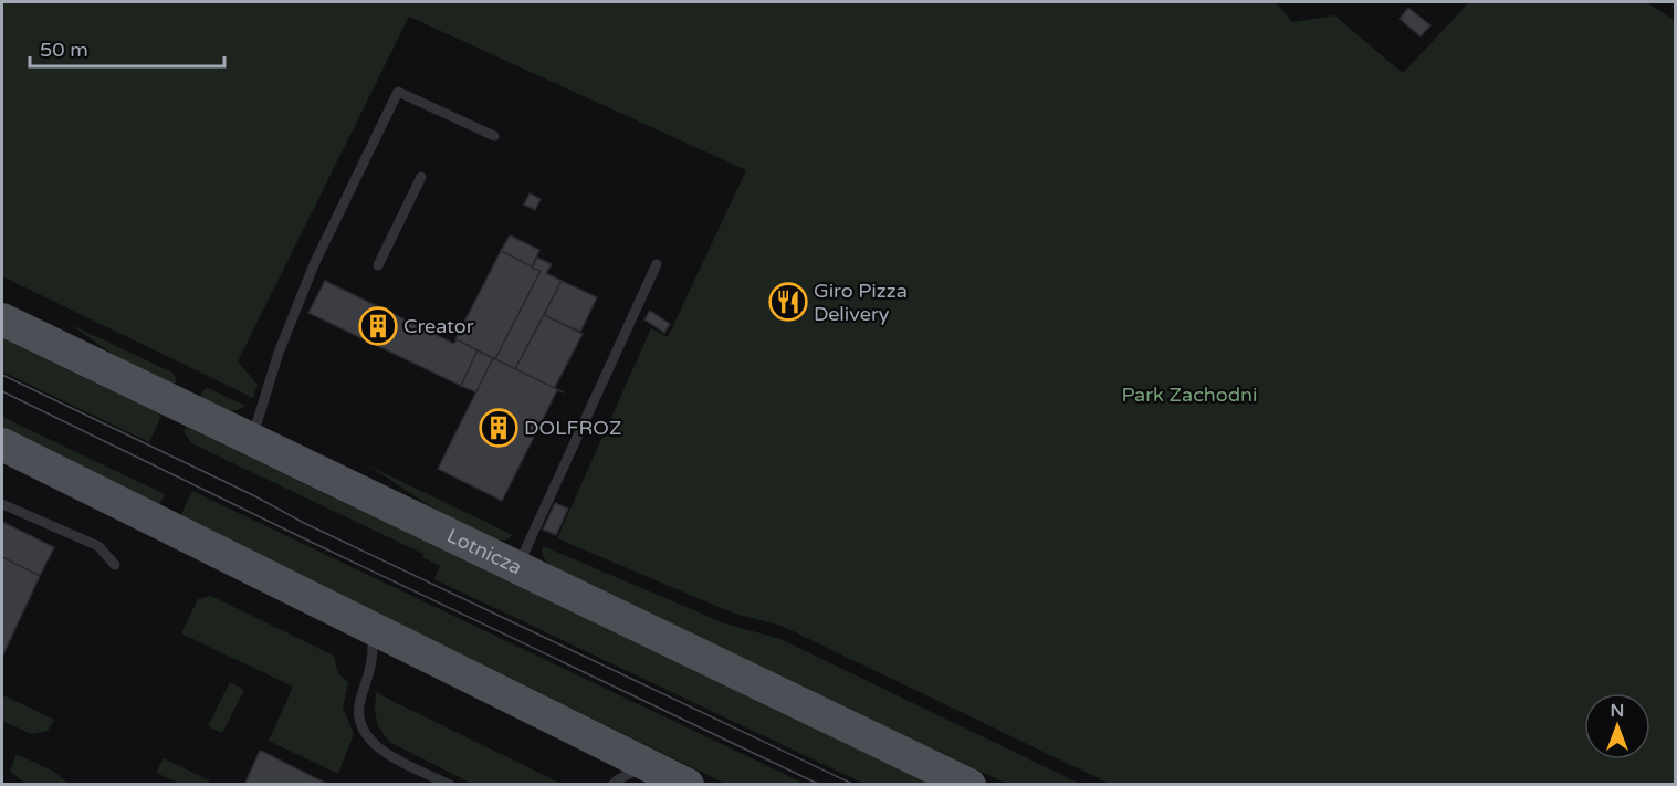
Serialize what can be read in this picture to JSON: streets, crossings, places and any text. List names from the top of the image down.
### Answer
{
  "streets": {
    "main road": ["Lotnicza"]
  },
  "parks": ["Park Zachodni"],
  "places": {
    "restaurant": ["Giro Pizza Delivery"],
    "building": ["Creator", "DOLFROZ"]
  },
  "scale_bar": "50 m",
  "north": "top"
}
